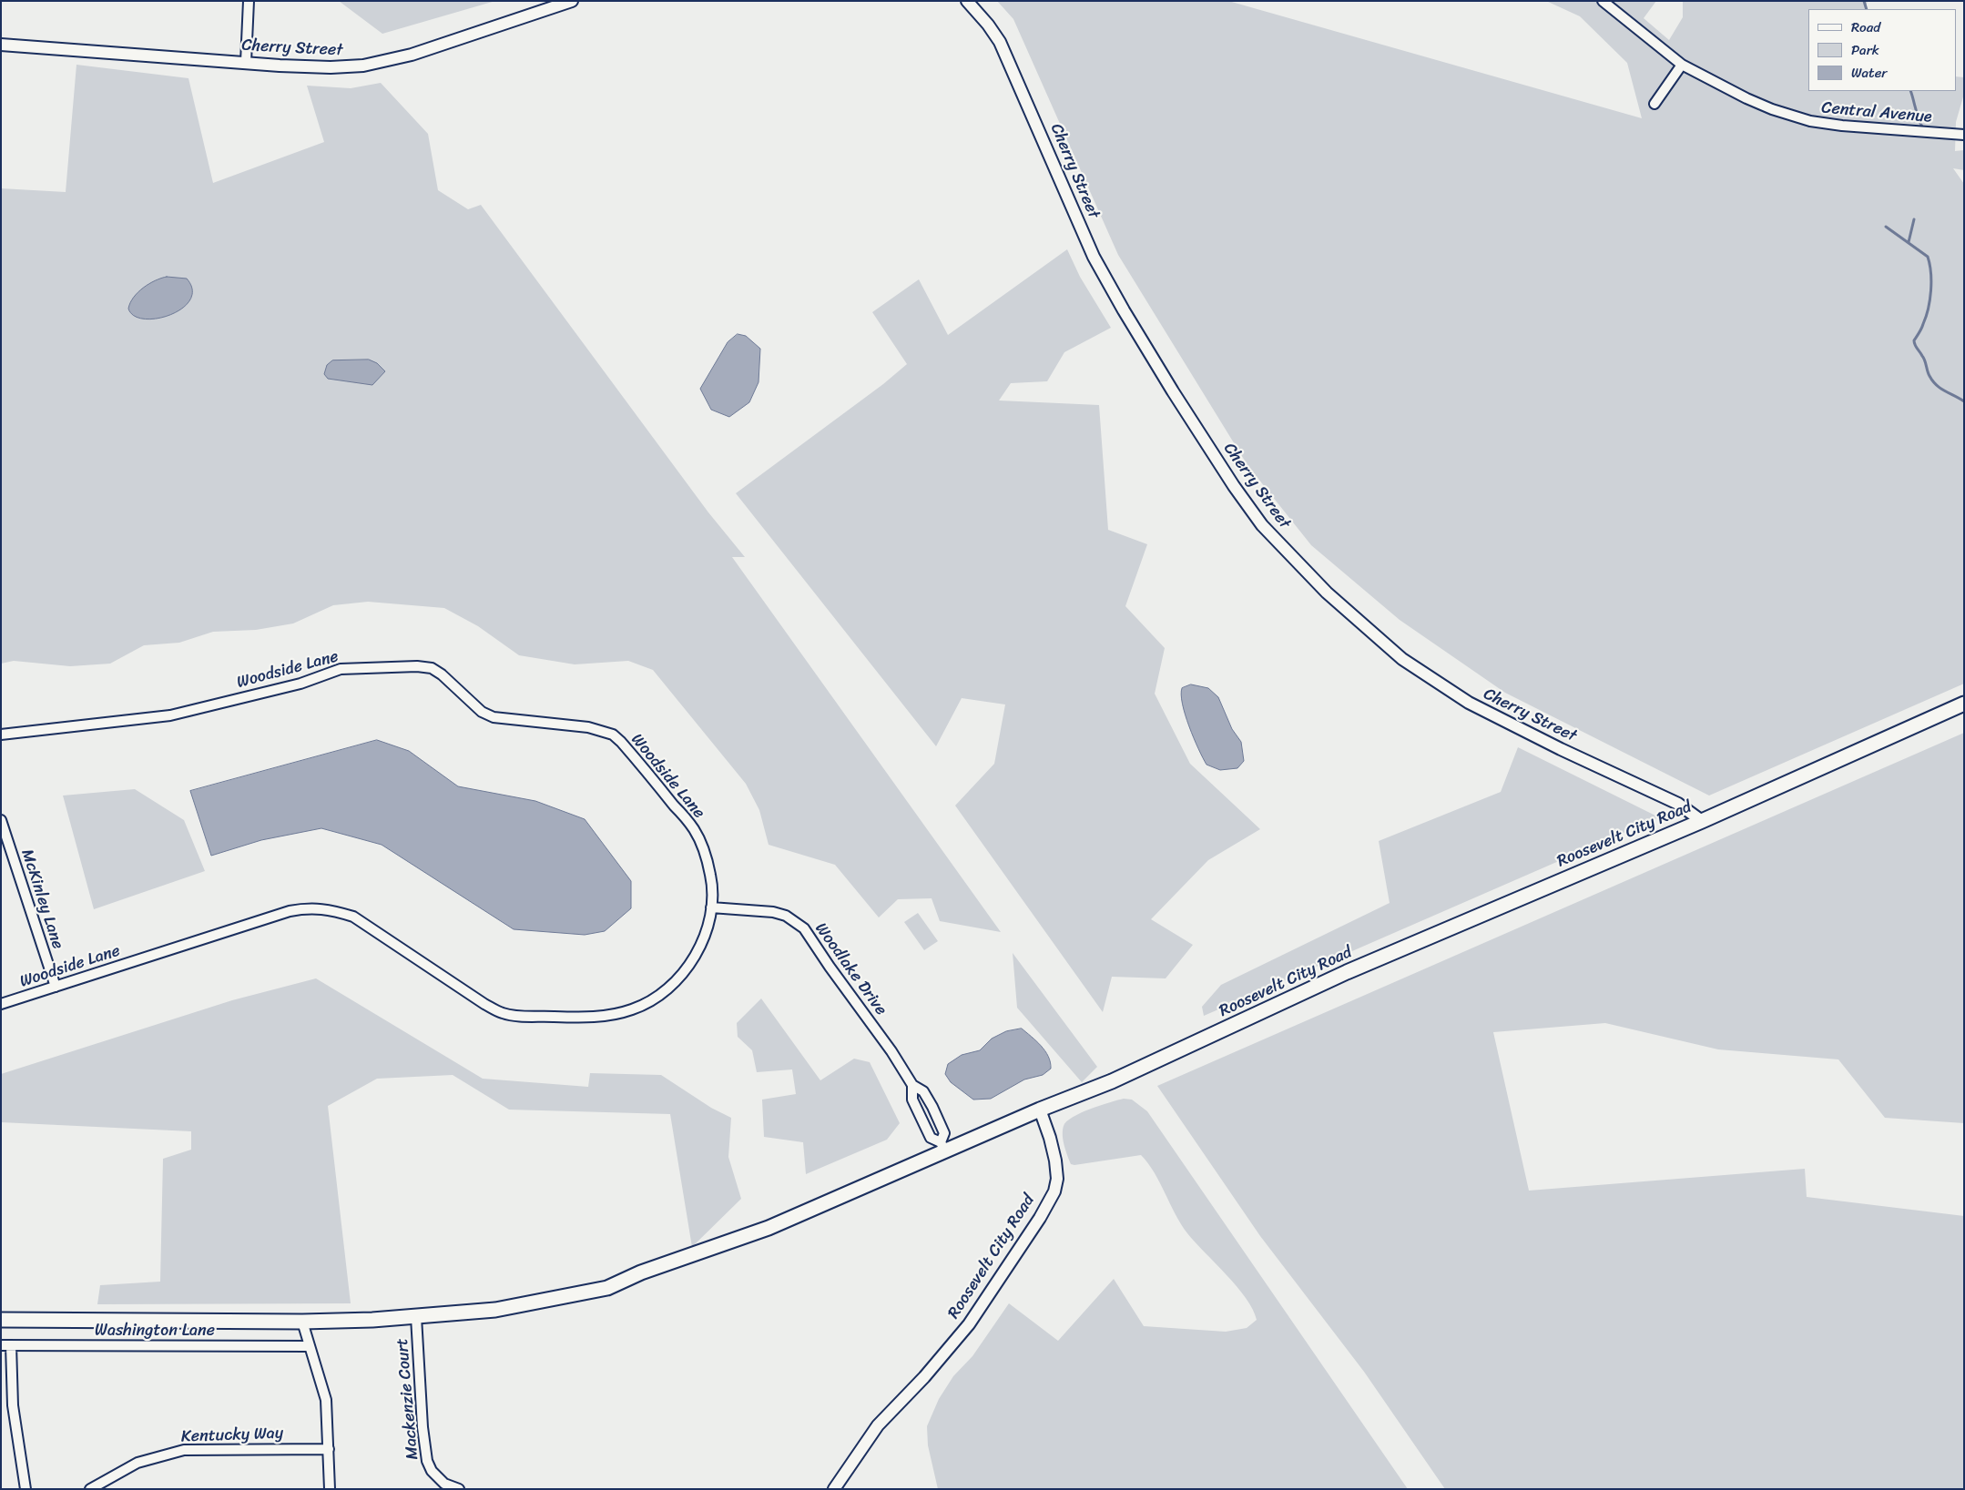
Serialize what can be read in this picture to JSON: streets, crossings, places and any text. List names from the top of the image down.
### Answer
{
  "streets": {
    "main road": ["Roosevelt City Road"],
    "street": [
      "Cherry Street",
      "Central Avenue",
      "Woodside Lane",
      "McKinley Lane",
      "Woodlake Drive",
      "Washington Lane",
      "Mackenzie Court",
      "Kentucky Way"
    ]
  },
  "crossings": [
    ["Cherry Street", "Roosevelt City Road"],
    ["Woodside Lane", "McKinley Lane"],
    ["Woodside Lane", "Woodlake Drive"]
  ],
  "legend": ["Road", "Park", "Water"]
}
